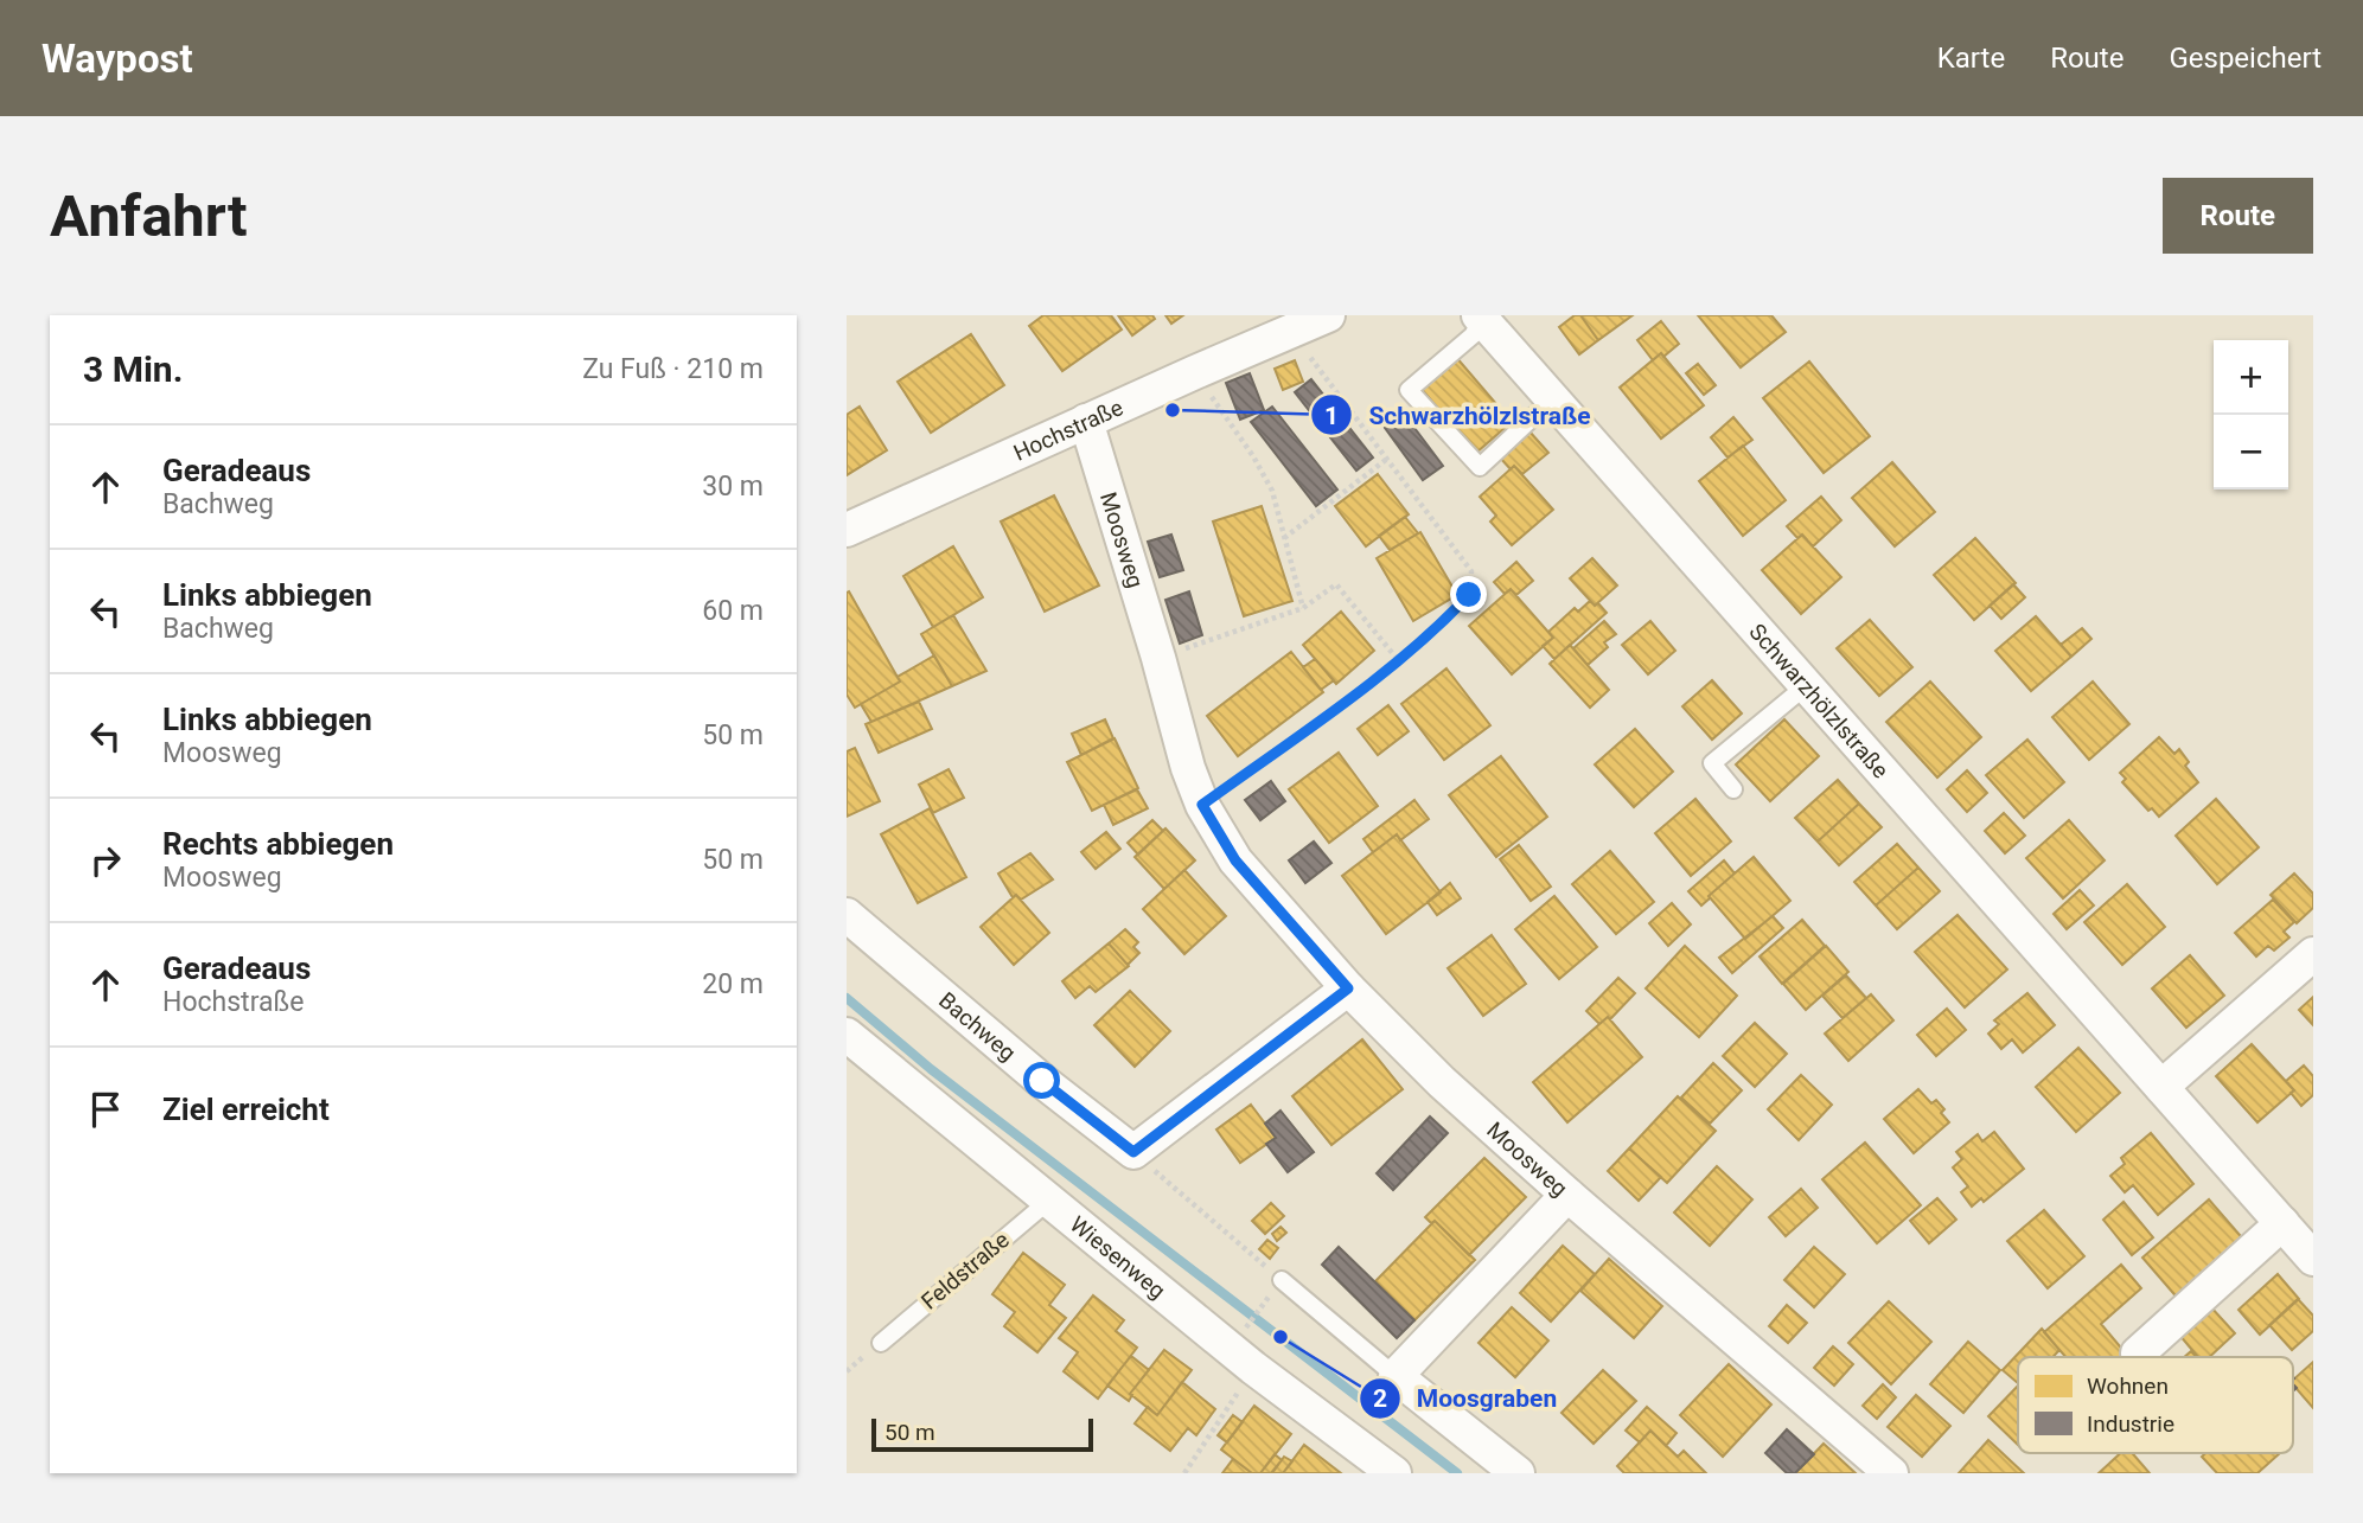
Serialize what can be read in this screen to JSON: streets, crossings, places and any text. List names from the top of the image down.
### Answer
{
  "streets": {
    "street": [
      "Hochstraße",
      "Moosweg",
      "Schwarzhölzlstraße",
      "Bachweg",
      "Wiesenweg"
    ],
    "lane": ["Feldstraße"]
  },
  "crossings": [
    ["Hochstraße", "Moosweg"],
    ["Wiesenweg", "Feldstraße"]
  ],
  "places": ["Schwarzhölzlstraße", "Moosgraben"],
  "legend": ["Wohnen", "Industrie"],
  "scale_bar": "50 m",
  "page": {
    "header": "Waypost",
    "nav": ["Karte", "Route", "Gespeichert"],
    "buttons": "Route",
    "title": "Anfahrt",
    "heading": ["3 Min.", "Zu Fuß · 210 m"],
    "map_buttons": ["+", "−"],
    "list": [
      ["Geradeaus", "Bachweg", "30 m"],
      ["Links abbiegen", "Bachweg", "60 m"],
      ["Links abbiegen", "Moosweg", "50 m"],
      ["Rechts abbiegen", "Moosweg", "50 m"],
      ["Geradeaus", "Hochstraße", "20 m"],
      "Ziel erreicht"
    ],
    "scale": "50 m"
  }
}
